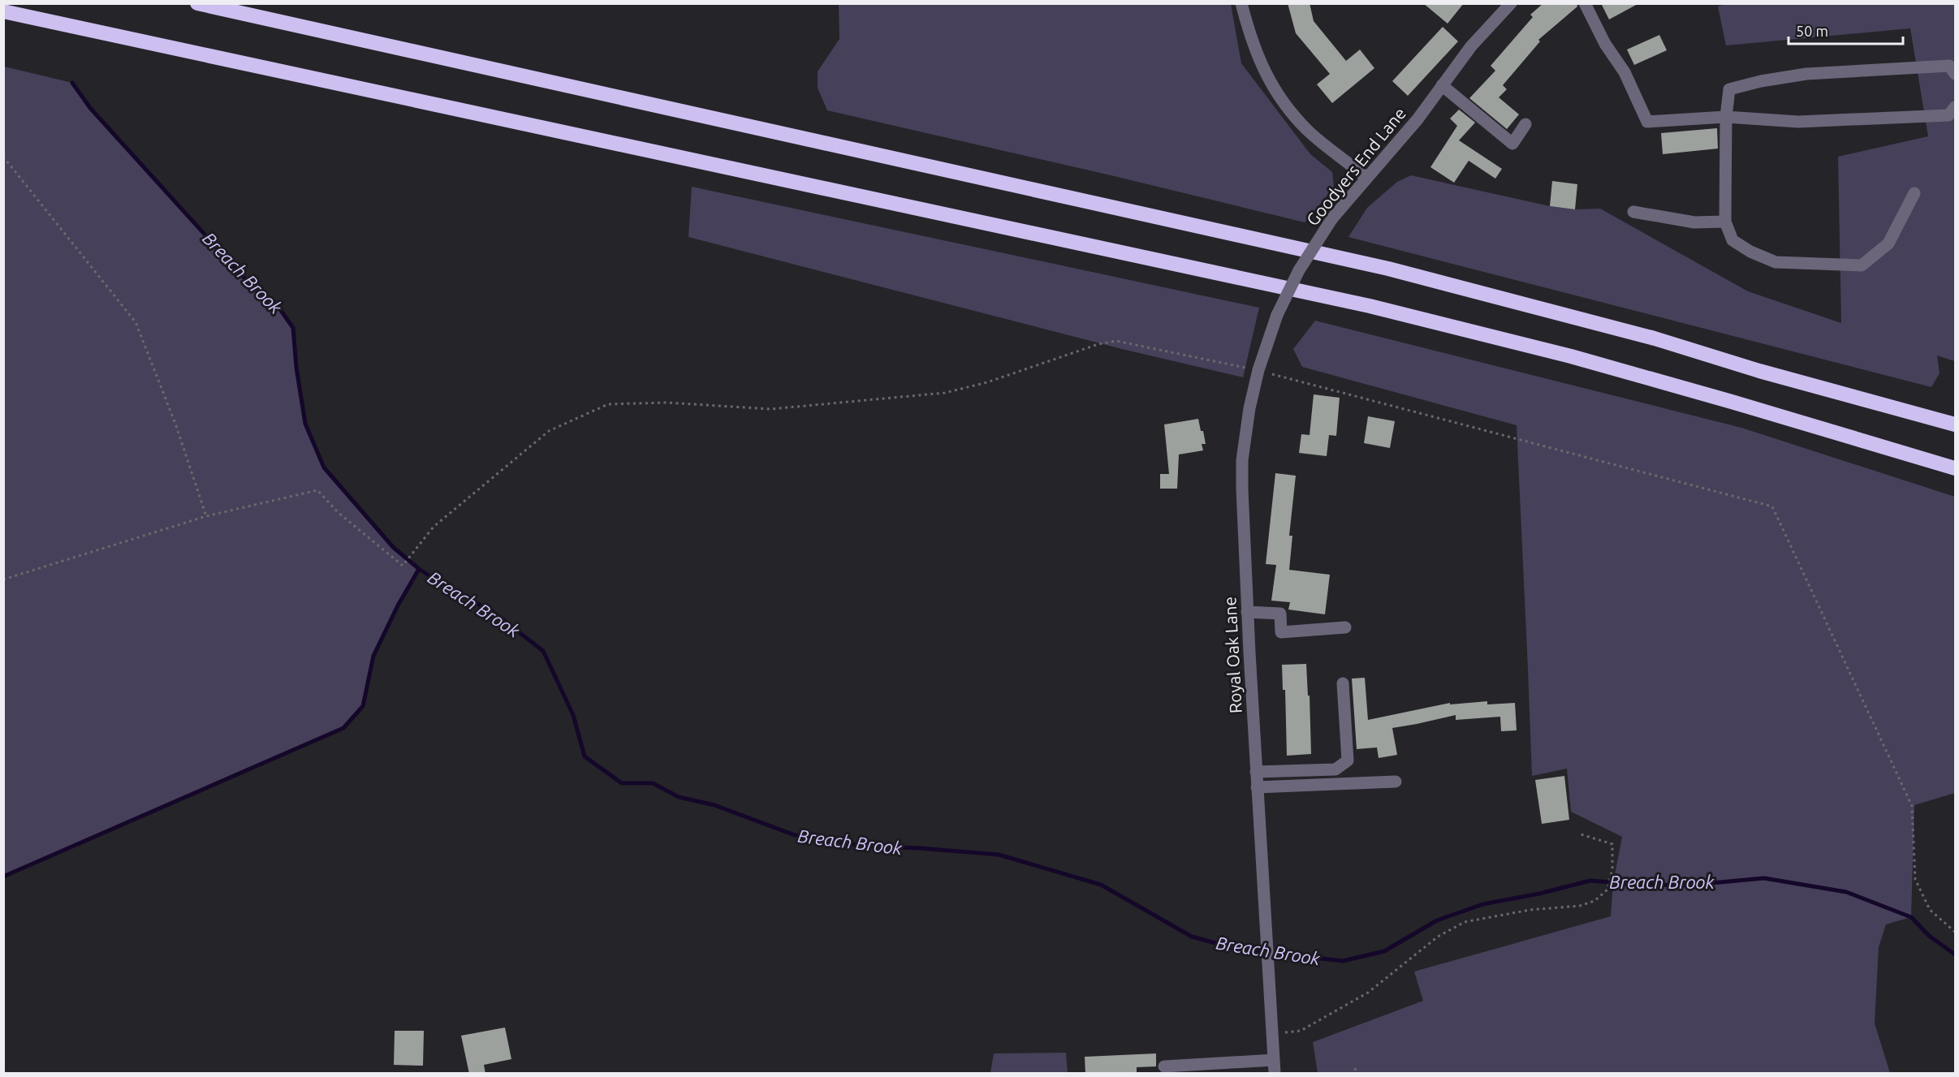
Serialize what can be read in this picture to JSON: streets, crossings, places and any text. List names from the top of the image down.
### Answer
{
  "streets": {
    "street": ["Goodyers End Lane", "Royal Oak Lane"]
  },
  "crossings": [
    ["Goodyers End Lane", "Royal Oak Lane"]
  ],
  "water": ["Breach Brook"],
  "scale_bar": "50 m"
}
